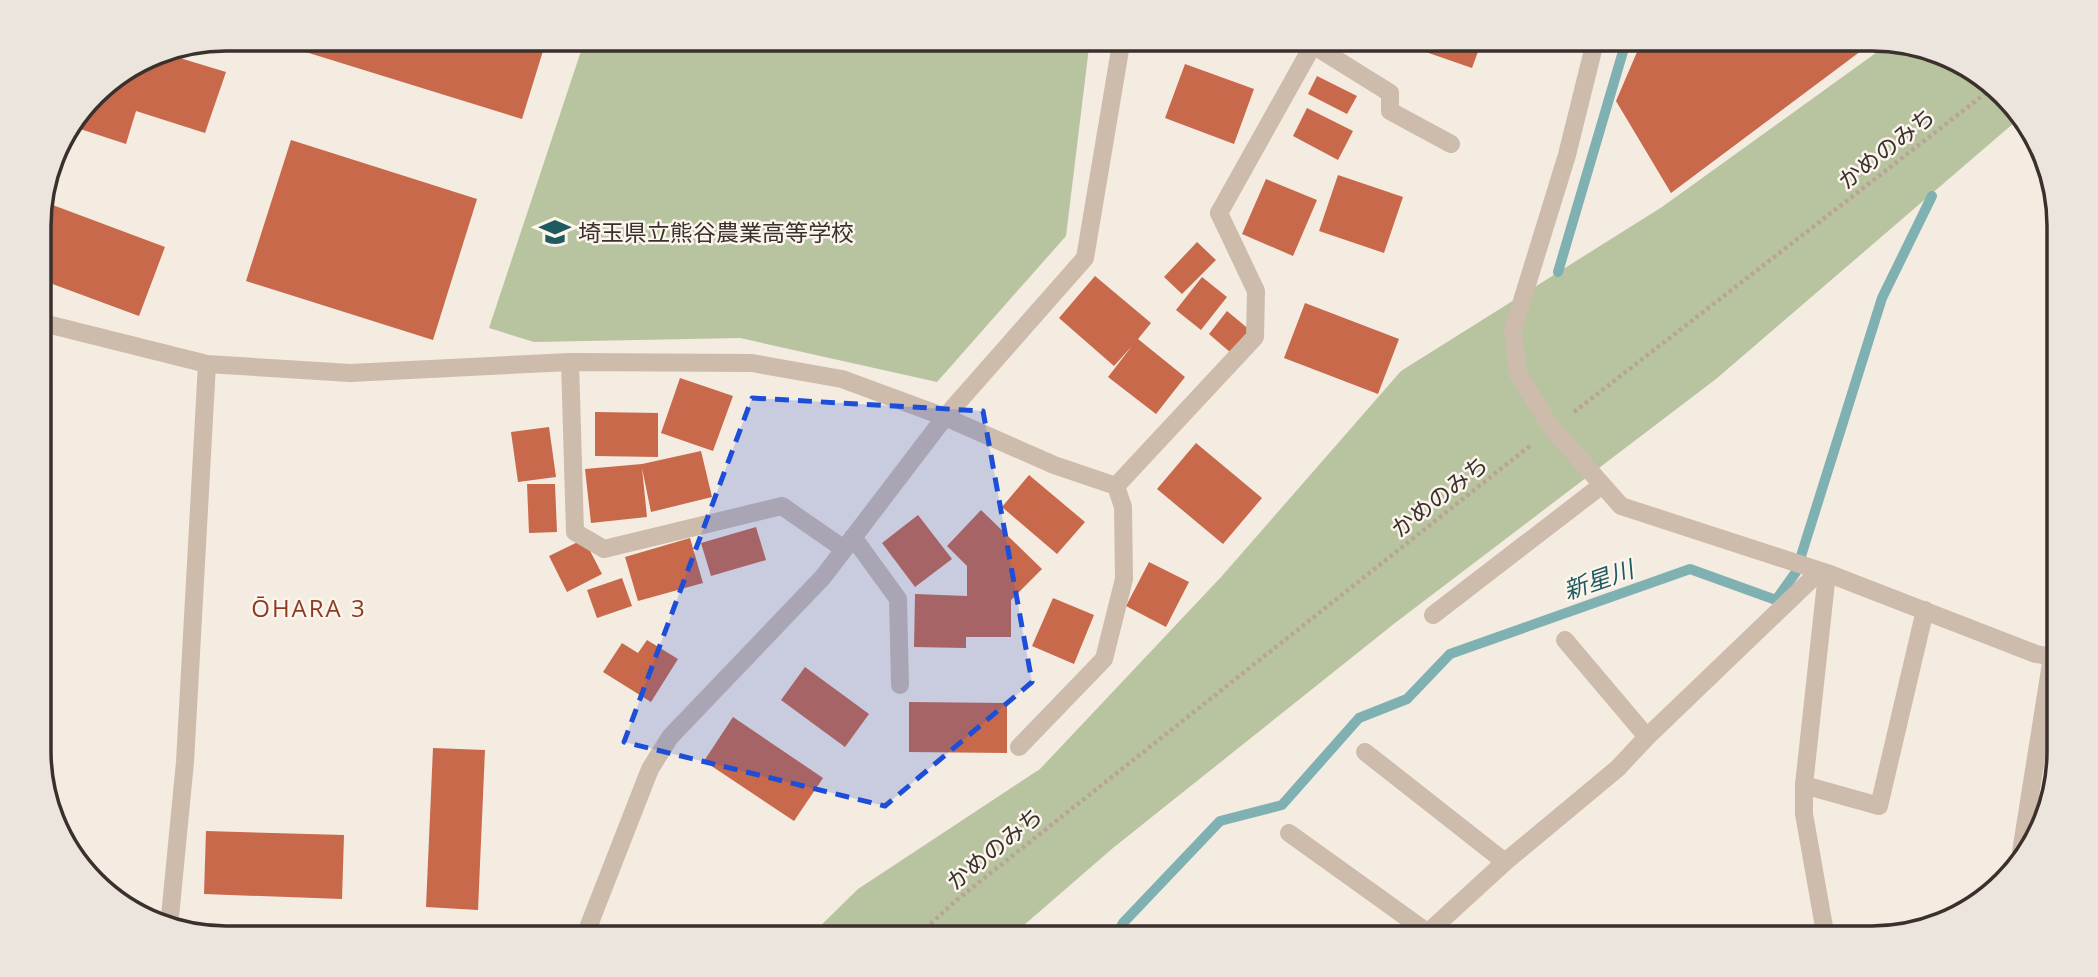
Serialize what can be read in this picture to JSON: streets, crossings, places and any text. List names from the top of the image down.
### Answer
{
  "streets": {
    "path": ["かめのみち"]
  },
  "districts": ["ŌHARA 3"],
  "water": ["新星川"],
  "places": {
    "school or university": ["埼玉県立熊谷農業高等学校"]
  }
}
